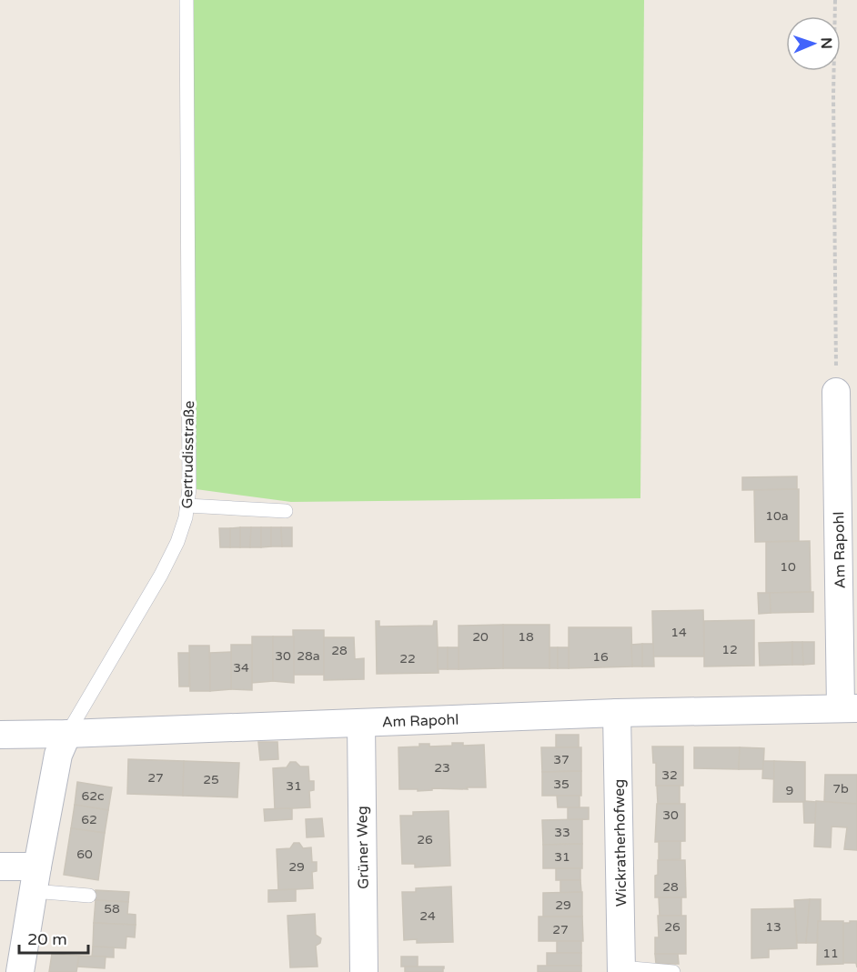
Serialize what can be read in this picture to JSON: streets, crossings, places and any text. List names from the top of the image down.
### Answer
{
  "streets": {
    "street": [
      "Gertrudisstraße",
      "Am Rapohl",
      "Wickratherhofweg",
      "Grüner Weg"
    ]
  },
  "crossings": [
    ["Gertrudisstraße", "Am Rapohl"],
    ["Am Rapohl", "Wickratherhofweg"],
    ["Am Rapohl", "Grüner Weg"]
  ],
  "house_numbers": [
    "10a",
    "10",
    "14",
    "20",
    "18",
    "12",
    "28",
    "30",
    "28a",
    "16",
    "22",
    "34",
    "37",
    "23",
    "32",
    "27",
    "25",
    "35",
    "31",
    "7b",
    "9",
    "62c",
    "30",
    "62",
    "33",
    "26",
    "60",
    "31",
    "29",
    "28",
    "29",
    "58",
    "24",
    "26",
    "13",
    "27",
    "11"
  ],
  "scale_bar": "20 m",
  "north": "right"
}
